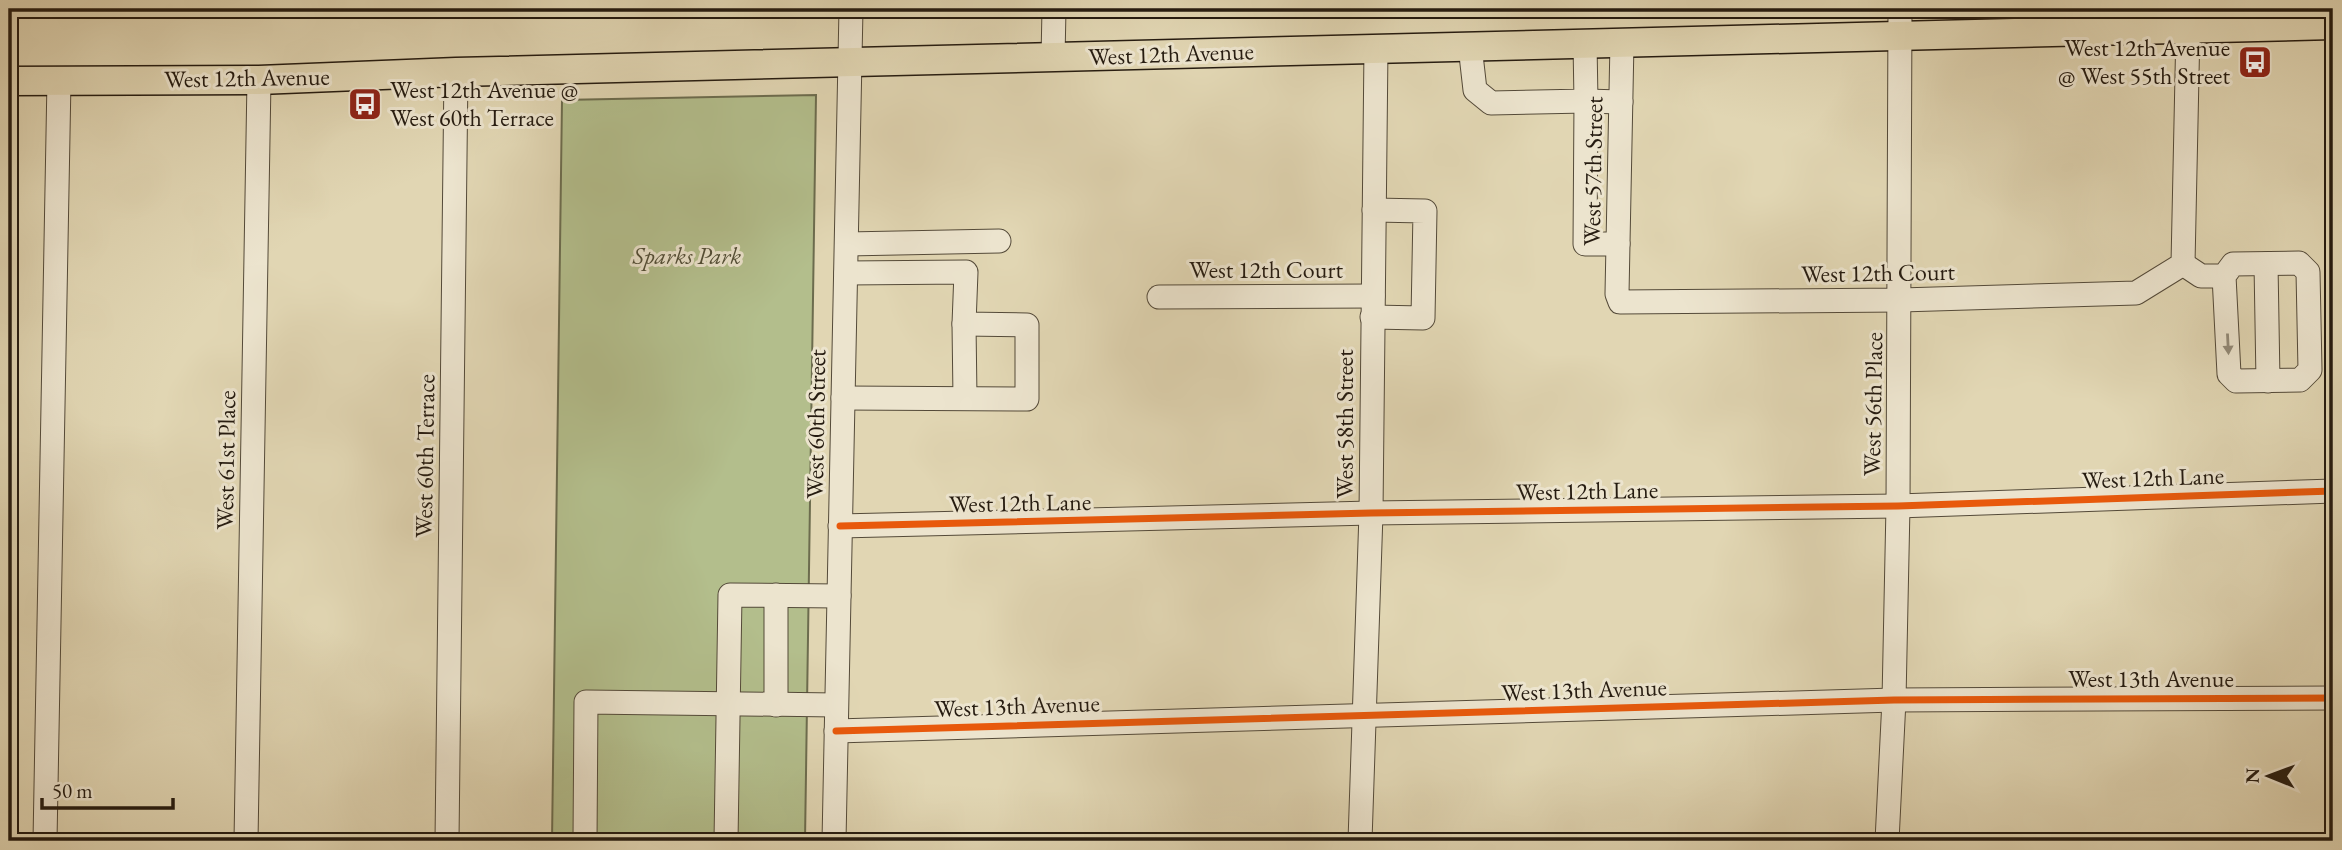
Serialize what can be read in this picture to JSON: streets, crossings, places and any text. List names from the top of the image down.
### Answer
{
  "streets": {
    "main road": ["West 12th Avenue"],
    "street": [
      "West 57th Street",
      "West 12th Court",
      "West 56th Place",
      "West 60th Street",
      "West 58th Street",
      "West 60th Terrace",
      "West 61st Place",
      "West 12th Lane",
      "West 13th Avenue"
    ]
  },
  "crossings": [
    ["West 12th Avenue", "West 57th Street"],
    ["West 12th Avenue", "West 56th Place"],
    ["West 12th Avenue", "West 60th Street"],
    ["West 12th Avenue", "West 58th Street"],
    ["West 12th Avenue", "West 60th Terrace"],
    ["West 12th Avenue", "West 61st Place"],
    ["West 57th Street", "West 12th Court"],
    ["West 12th Court", "West 56th Place"],
    ["West 12th Court", "West 58th Street"],
    ["West 56th Place", "West 12th Lane"],
    ["West 56th Place", "West 13th Avenue"],
    ["West 60th Street", "West 12th Lane"],
    ["West 60th Street", "West 13th Avenue"],
    ["West 58th Street", "West 12th Lane"],
    ["West 58th Street", "West 13th Avenue"]
  ],
  "parks": ["Sparks Park"],
  "places": {
    "bus stop": ["West 12th Avenue @ West 55th Street", "West 12th Avenue @ West 60th Terrace"]
  },
  "scale_bar": "50 m",
  "north": "left"
}
